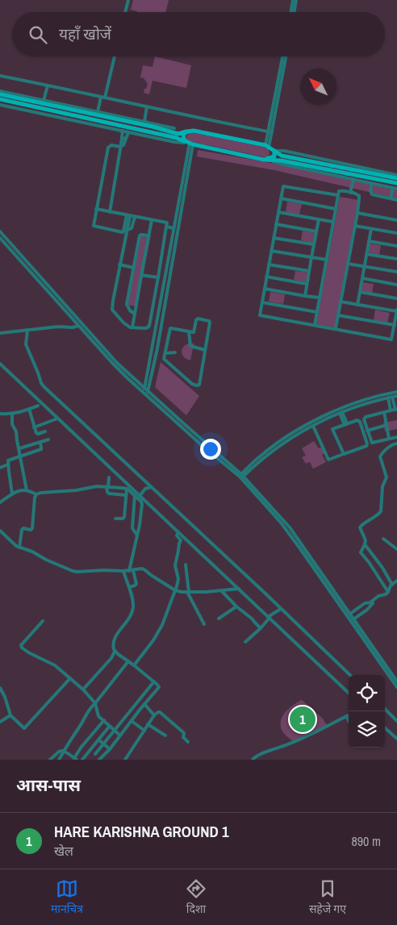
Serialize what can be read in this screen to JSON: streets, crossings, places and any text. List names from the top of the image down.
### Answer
{
  "north": "top left",
  "page": {
    "search": "यहाँ खोजें",
    "pins": "1",
    "heading": "आस-पास",
    "list": [
      {
        "mark": "1",
        "name": "HARE KARISHNA GROUND 1",
        "note": "खेल",
        "value": "890 m"
      }
    ],
    "nav": ["मानचित्र", "दिशा", "सहेजे गए"]
  }
}
